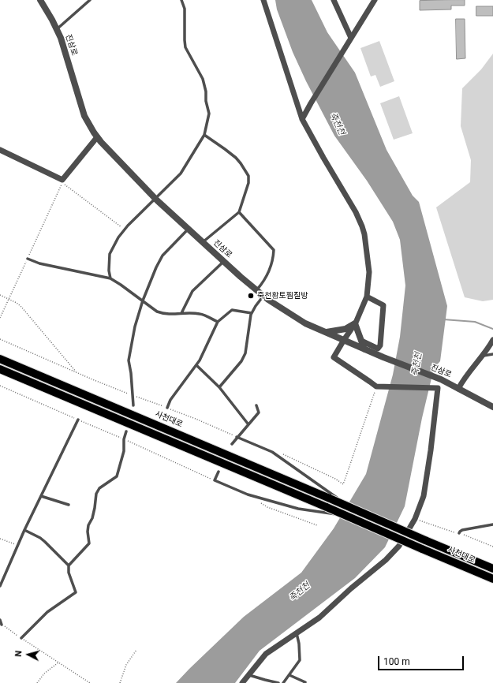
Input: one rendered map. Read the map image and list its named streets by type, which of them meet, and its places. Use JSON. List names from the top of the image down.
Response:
{
  "streets": {
    "main road": ["사천대로"],
    "street": ["진삼로"]
  },
  "water": ["죽천천"],
  "places": ["죽천황토찜질방"],
  "scale_bar": "100 m",
  "north": "left"
}
